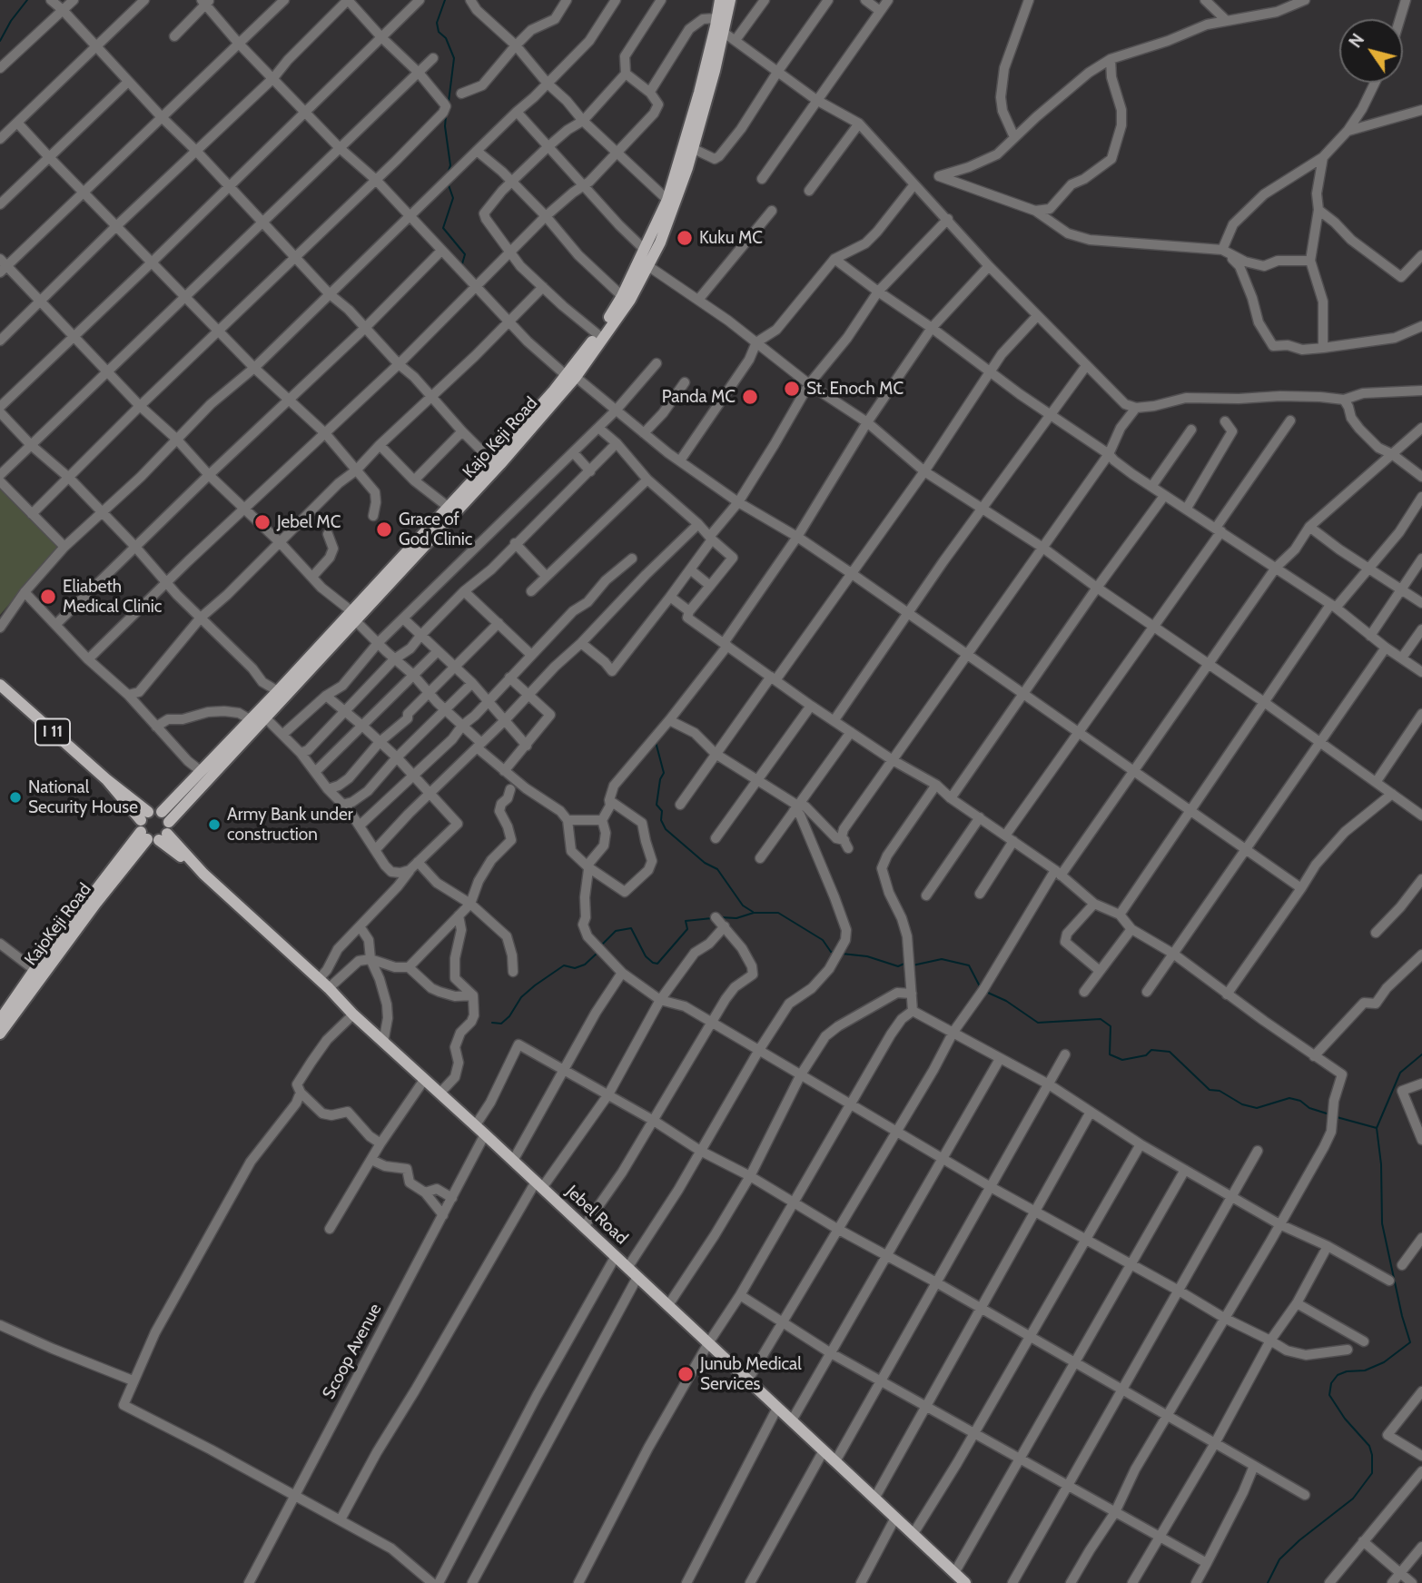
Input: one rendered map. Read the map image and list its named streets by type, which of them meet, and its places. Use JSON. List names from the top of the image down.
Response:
{
  "streets": {
    "main road": [
      "Kajo Keji Road",
      "I 11",
      "KajoKeji Road",
      "Jebel Road"
    ],
    "street": ["Scoop Avenue"]
  },
  "crossings": [
    ["Kajo Keji Road", "KajoKeji Road"],
    ["Kajo Keji Road", "Jebel Road"],
    ["KajoKeji Road", "Jebel Road"],
    ["Jebel Road", "Scoop Avenue"]
  ],
  "places": [
    "Kuku MC",
    "St. Enoch MC",
    "Panda MC",
    "Jebel MC",
    "Grace of God Clinic",
    "Eliabeth Medical Clinic",
    "National Security House",
    "Army Bank under construction",
    "Junub Medical Services"
  ],
  "north": "top left"
}
